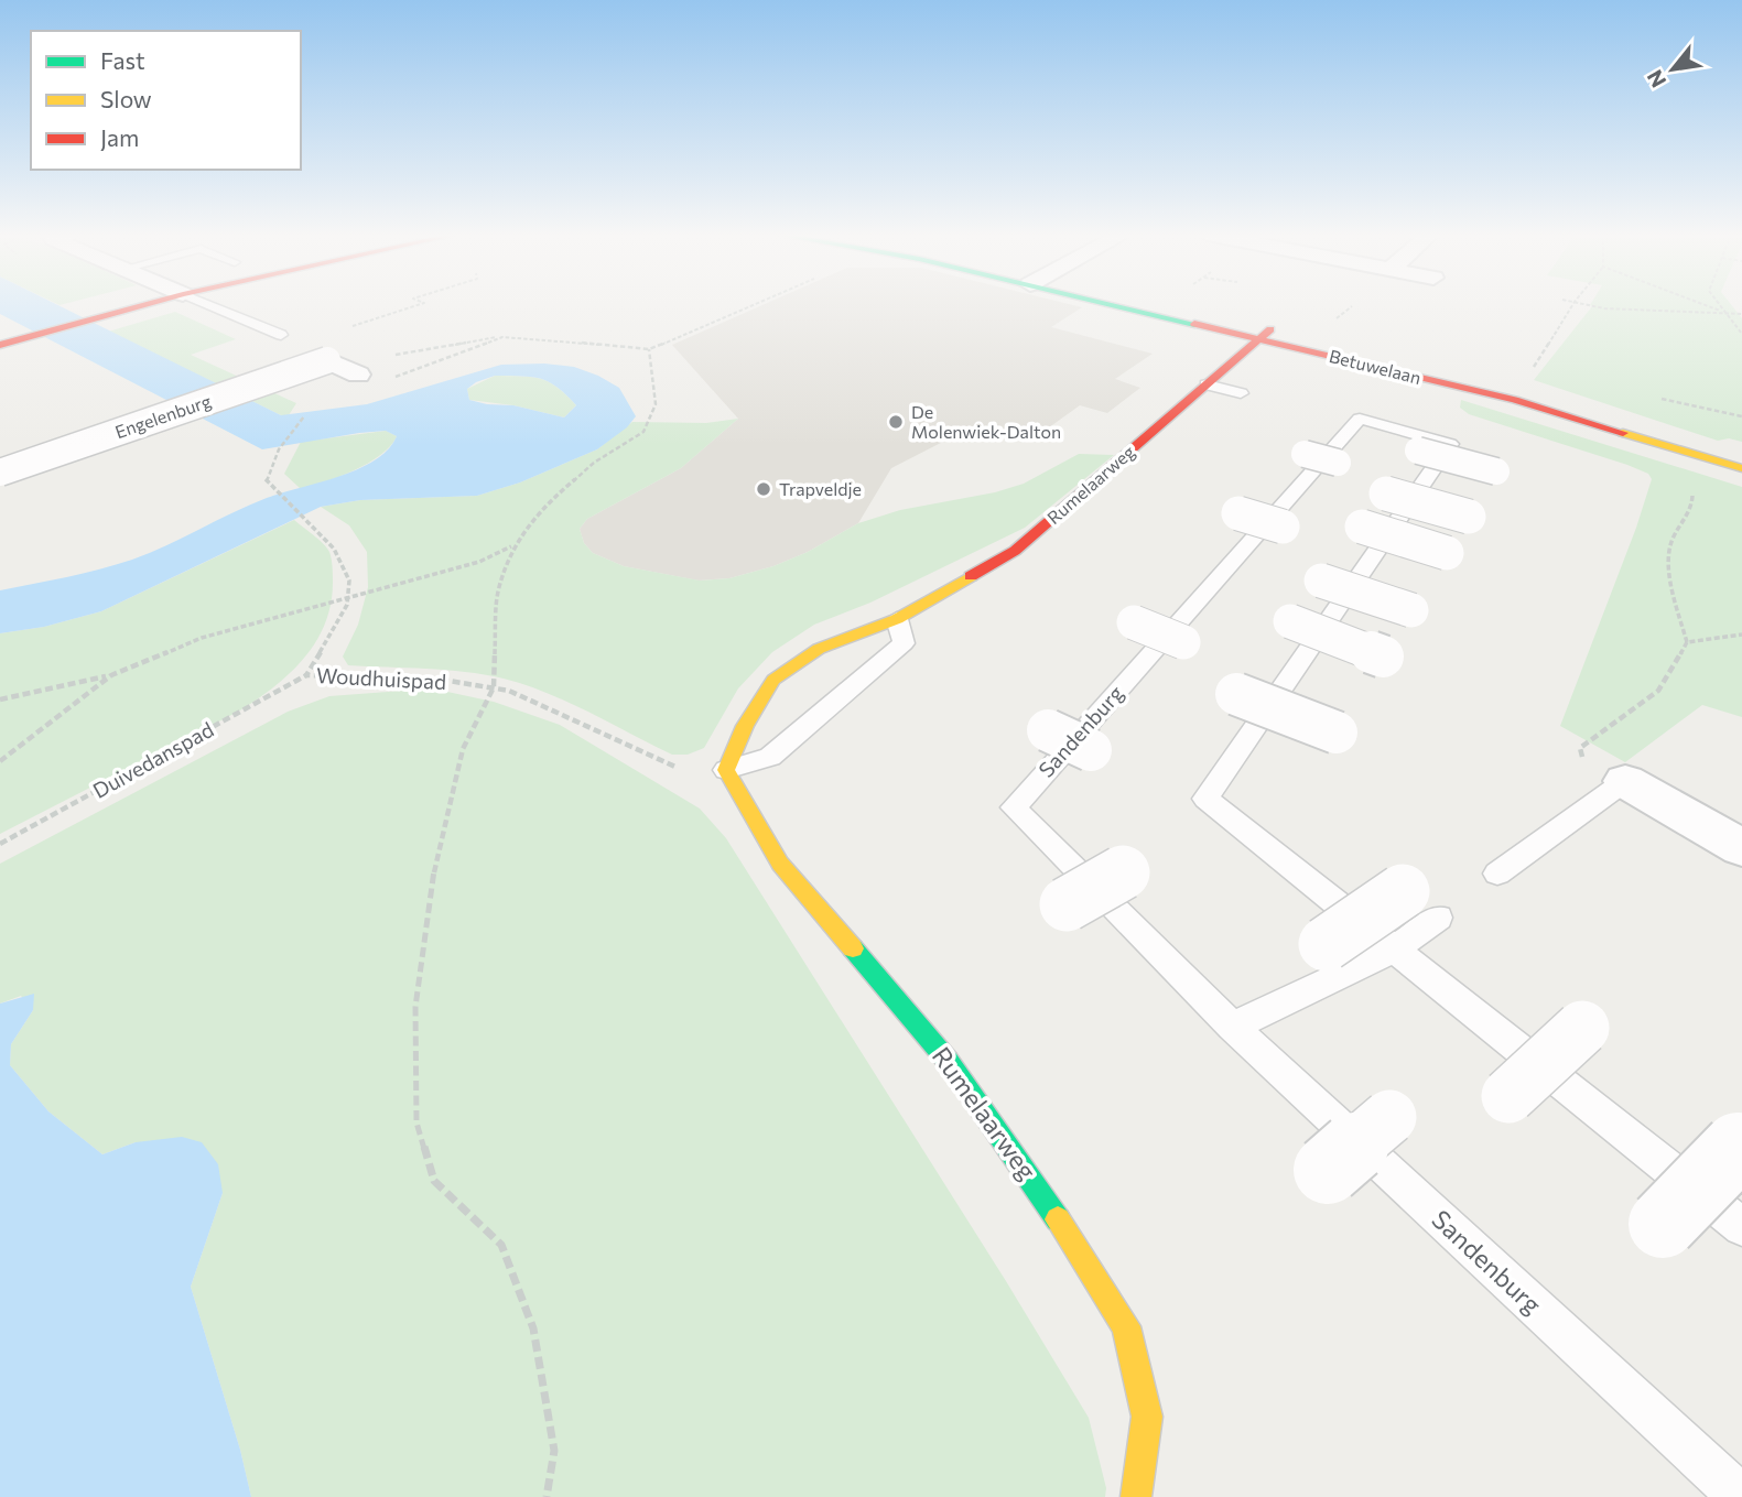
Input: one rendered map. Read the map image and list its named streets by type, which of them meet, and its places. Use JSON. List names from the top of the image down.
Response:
{
  "streets": {
    "street": ["Betuwelaan", "Engelenburg", "Rumelaarweg"],
    "lane": ["Sandenburg"],
    "path": ["Woudhuispad", "Duivedanspad"]
  },
  "crossings": [
    ["Betuwelaan", "Rumelaarweg"],
    ["Rumelaarweg", "Woudhuispad"],
    ["Woudhuispad", "Duivedanspad"]
  ],
  "places": ["De Molenwiek-Dalton", "Trapveldje"],
  "legend": ["Fast", "Slow", "Jam"],
  "north": "bottom left"
}
